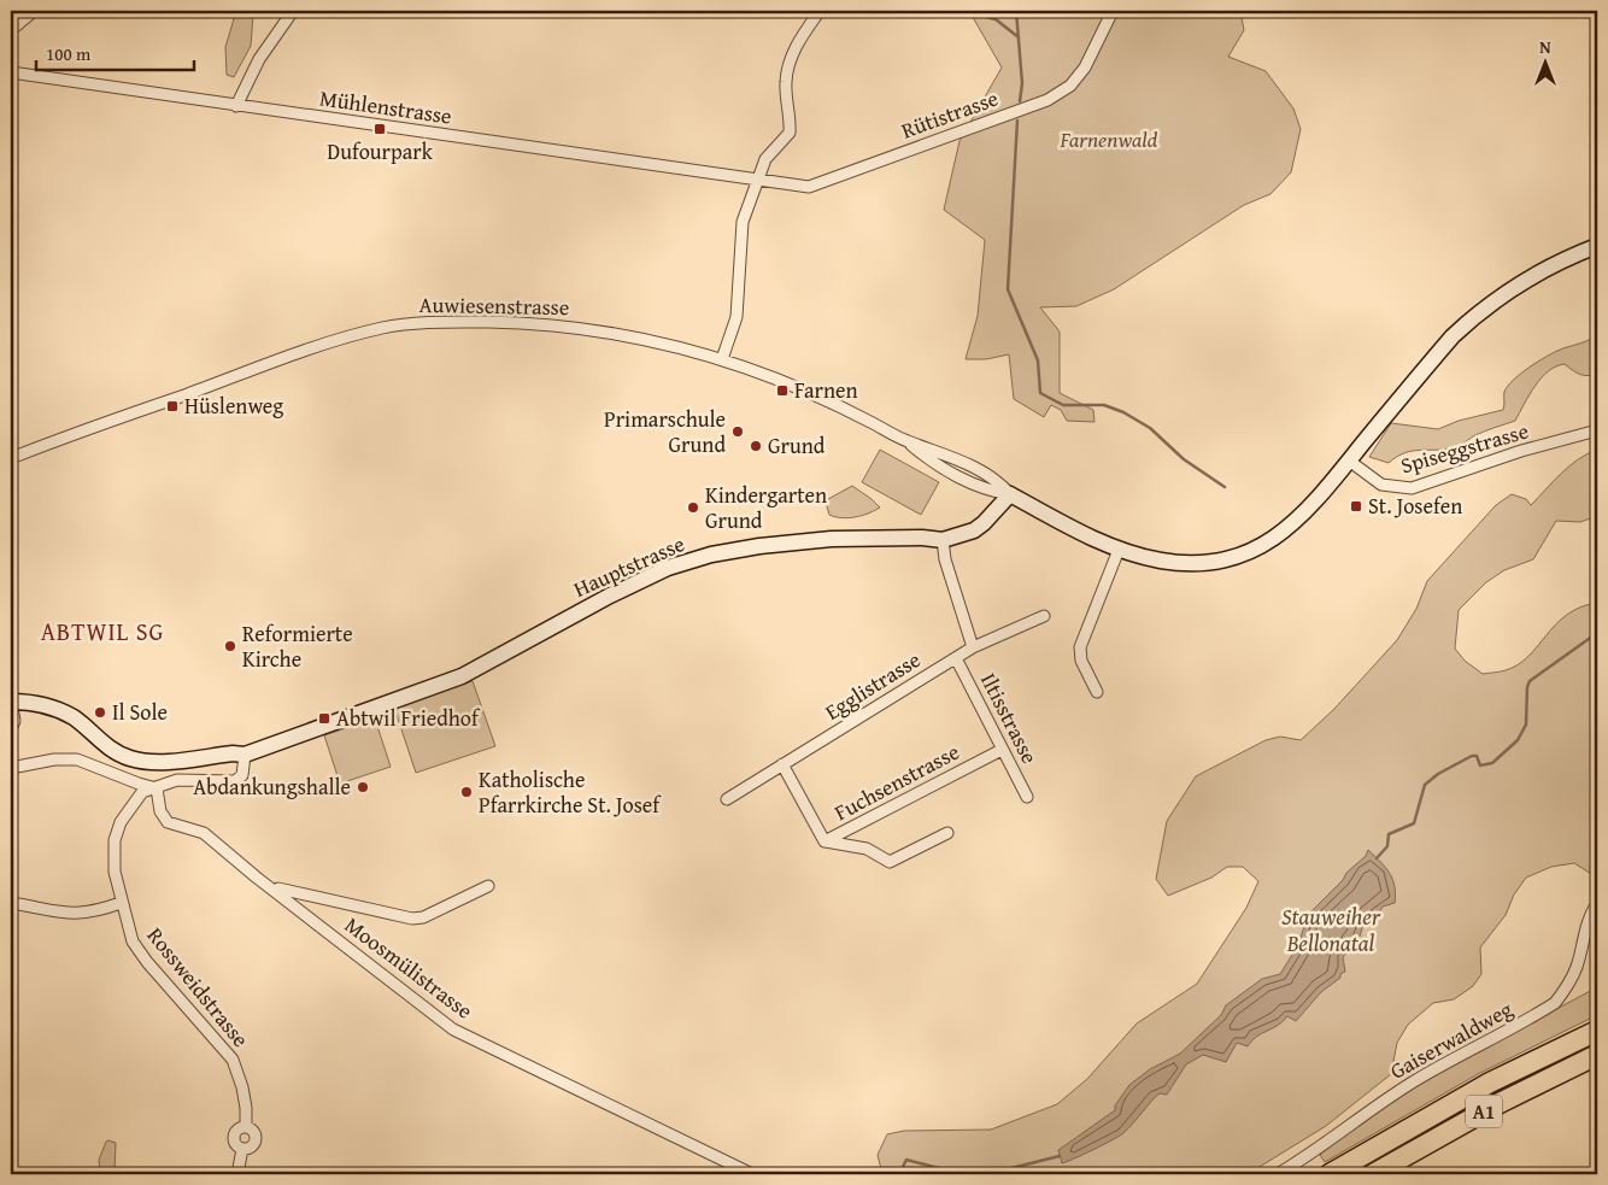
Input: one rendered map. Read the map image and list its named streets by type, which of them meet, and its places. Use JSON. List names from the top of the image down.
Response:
{
  "streets": {
    "highway": ["A1"],
    "street": [
      "Mühlenstrasse",
      "Rütistrasse",
      "Auwiesenstrasse",
      "Spiseggstrasse",
      "Hauptstrasse",
      "Egglistrasse",
      "Iltisstrasse",
      "Fuchsenstrasse",
      "Moosmülistrasse",
      "Rossweidstrasse",
      "Gaiserwaldweg"
    ]
  },
  "crossings": [
    ["Mühlenstrasse", "Rütistrasse"],
    ["Auwiesenstrasse", "Hauptstrasse"],
    ["Hauptstrasse", "Iltisstrasse"],
    ["Hauptstrasse", "Rossweidstrasse"],
    ["Egglistrasse", "Iltisstrasse"],
    ["Egglistrasse", "Fuchsenstrasse"],
    ["Iltisstrasse", "Fuchsenstrasse"],
    ["Moosmülistrasse", "Rossweidstrasse"]
  ],
  "districts": ["ABTWIL SG"],
  "water": ["Stauweiher Bellonatal"],
  "parks": ["Farnenwald"],
  "places": {
    "transit": [
      "Dufourpark",
      "Farnen",
      "Hüslenweg",
      "St. Josefen",
      "Abtwil Friedhof"
    ],
    "other": [
      "Primarschule Grund",
      "Grund",
      "Kindergarten Grund",
      "Reformierte Kirche",
      "Il Sole",
      "Abdankungshalle",
      "Katholische Pfarrkirche St. Josef"
    ]
  },
  "scale_bar": "100 m",
  "north": "top"
}
